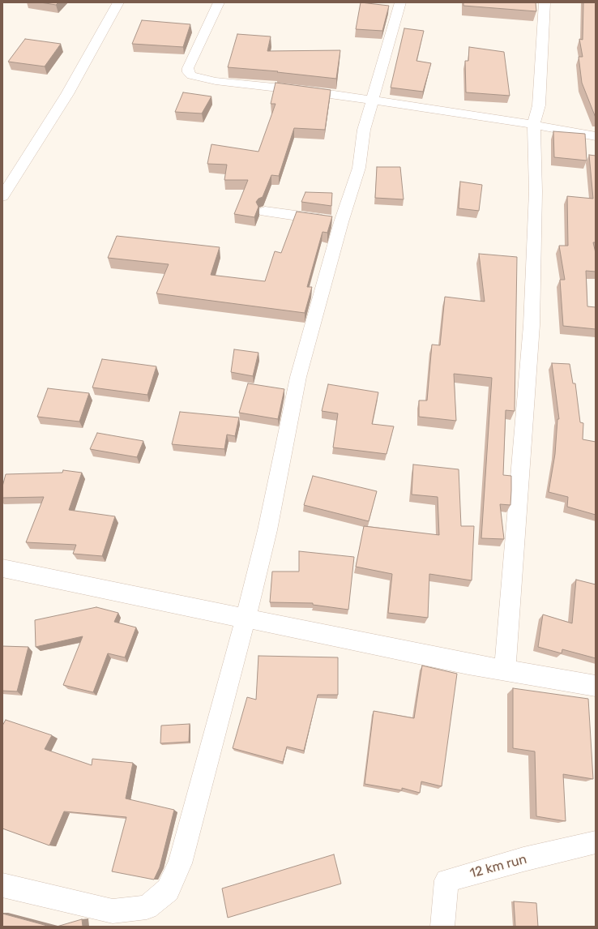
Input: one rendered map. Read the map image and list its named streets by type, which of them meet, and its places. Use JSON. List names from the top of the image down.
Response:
{
  "streets": {
    "street": ["12 km run"]
  }
}
